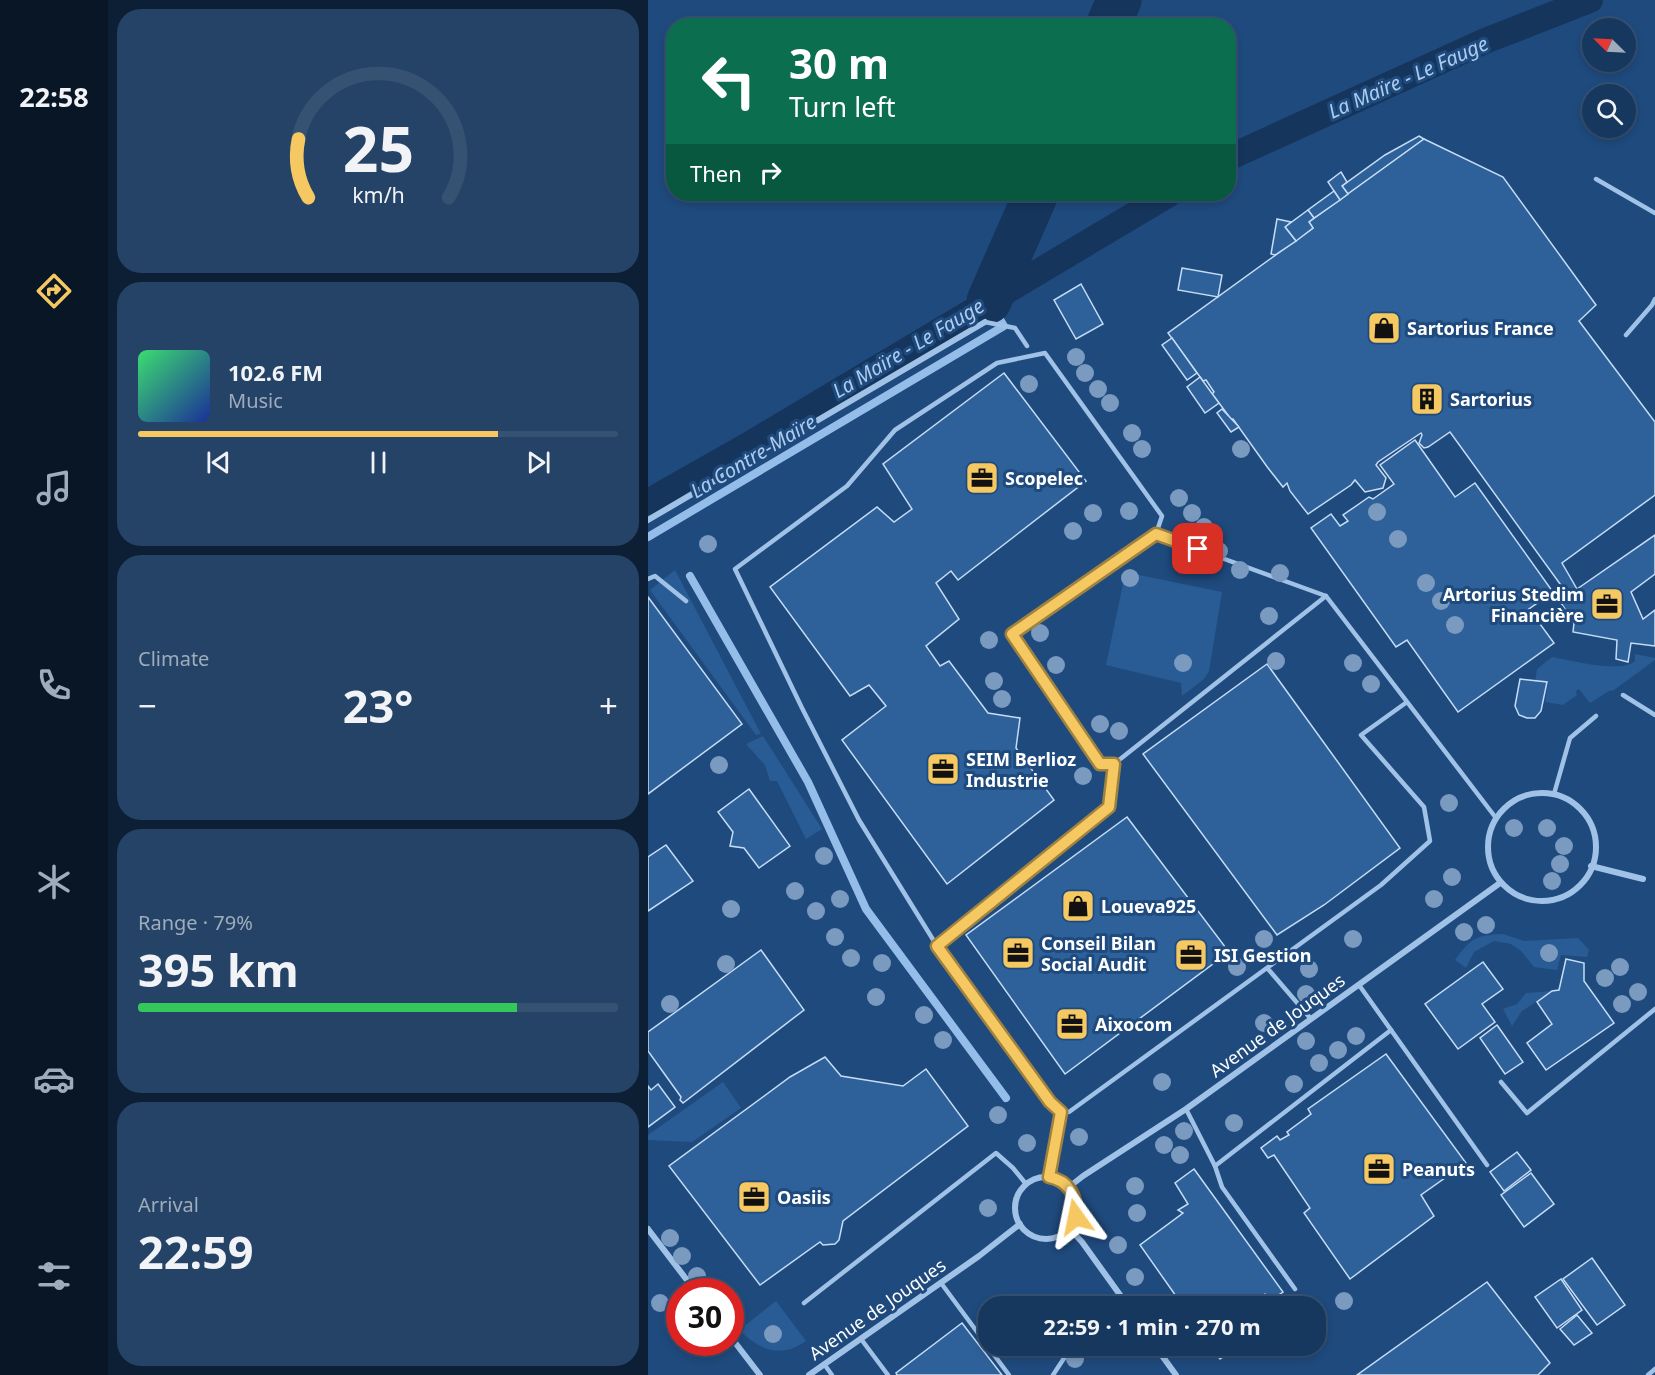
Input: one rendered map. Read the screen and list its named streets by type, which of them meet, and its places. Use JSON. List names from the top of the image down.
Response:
{
  "streets": {
    "street": ["Avenue de Jouques"]
  },
  "water": ["La Maïre - Le Fauge", "La Contre-Maïre"],
  "places": {
    "shop": ["Sartorius France", "Loueva925"],
    "building": ["Sartorius"],
    "office": [
      "Scopelec",
      "Artorius Stedim Financière",
      "SEIM Berlioz Industrie",
      "Conseil Bilan Social Audit",
      "ISI Gestion",
      "Aixocom",
      "Peanuts",
      "Oasiis"
    ]
  },
  "north": "top left",
  "page": {
    "tabs": "22:58",
    "turn": ["30 m", "Turn left"],
    "then": "Then",
    "song": ["102.6 FM", "Music"],
    "tile": [
      "Climate",
      ["Range · 79%", "395 km"],
      ["Arrival", "22:59"]
    ],
    "heat": ["−", "23°", "+"],
    "limit": "30",
    "trip": "22:59 · 1 min · 270 m",
    "gauge": ["25", "km/h"]
  }
}
